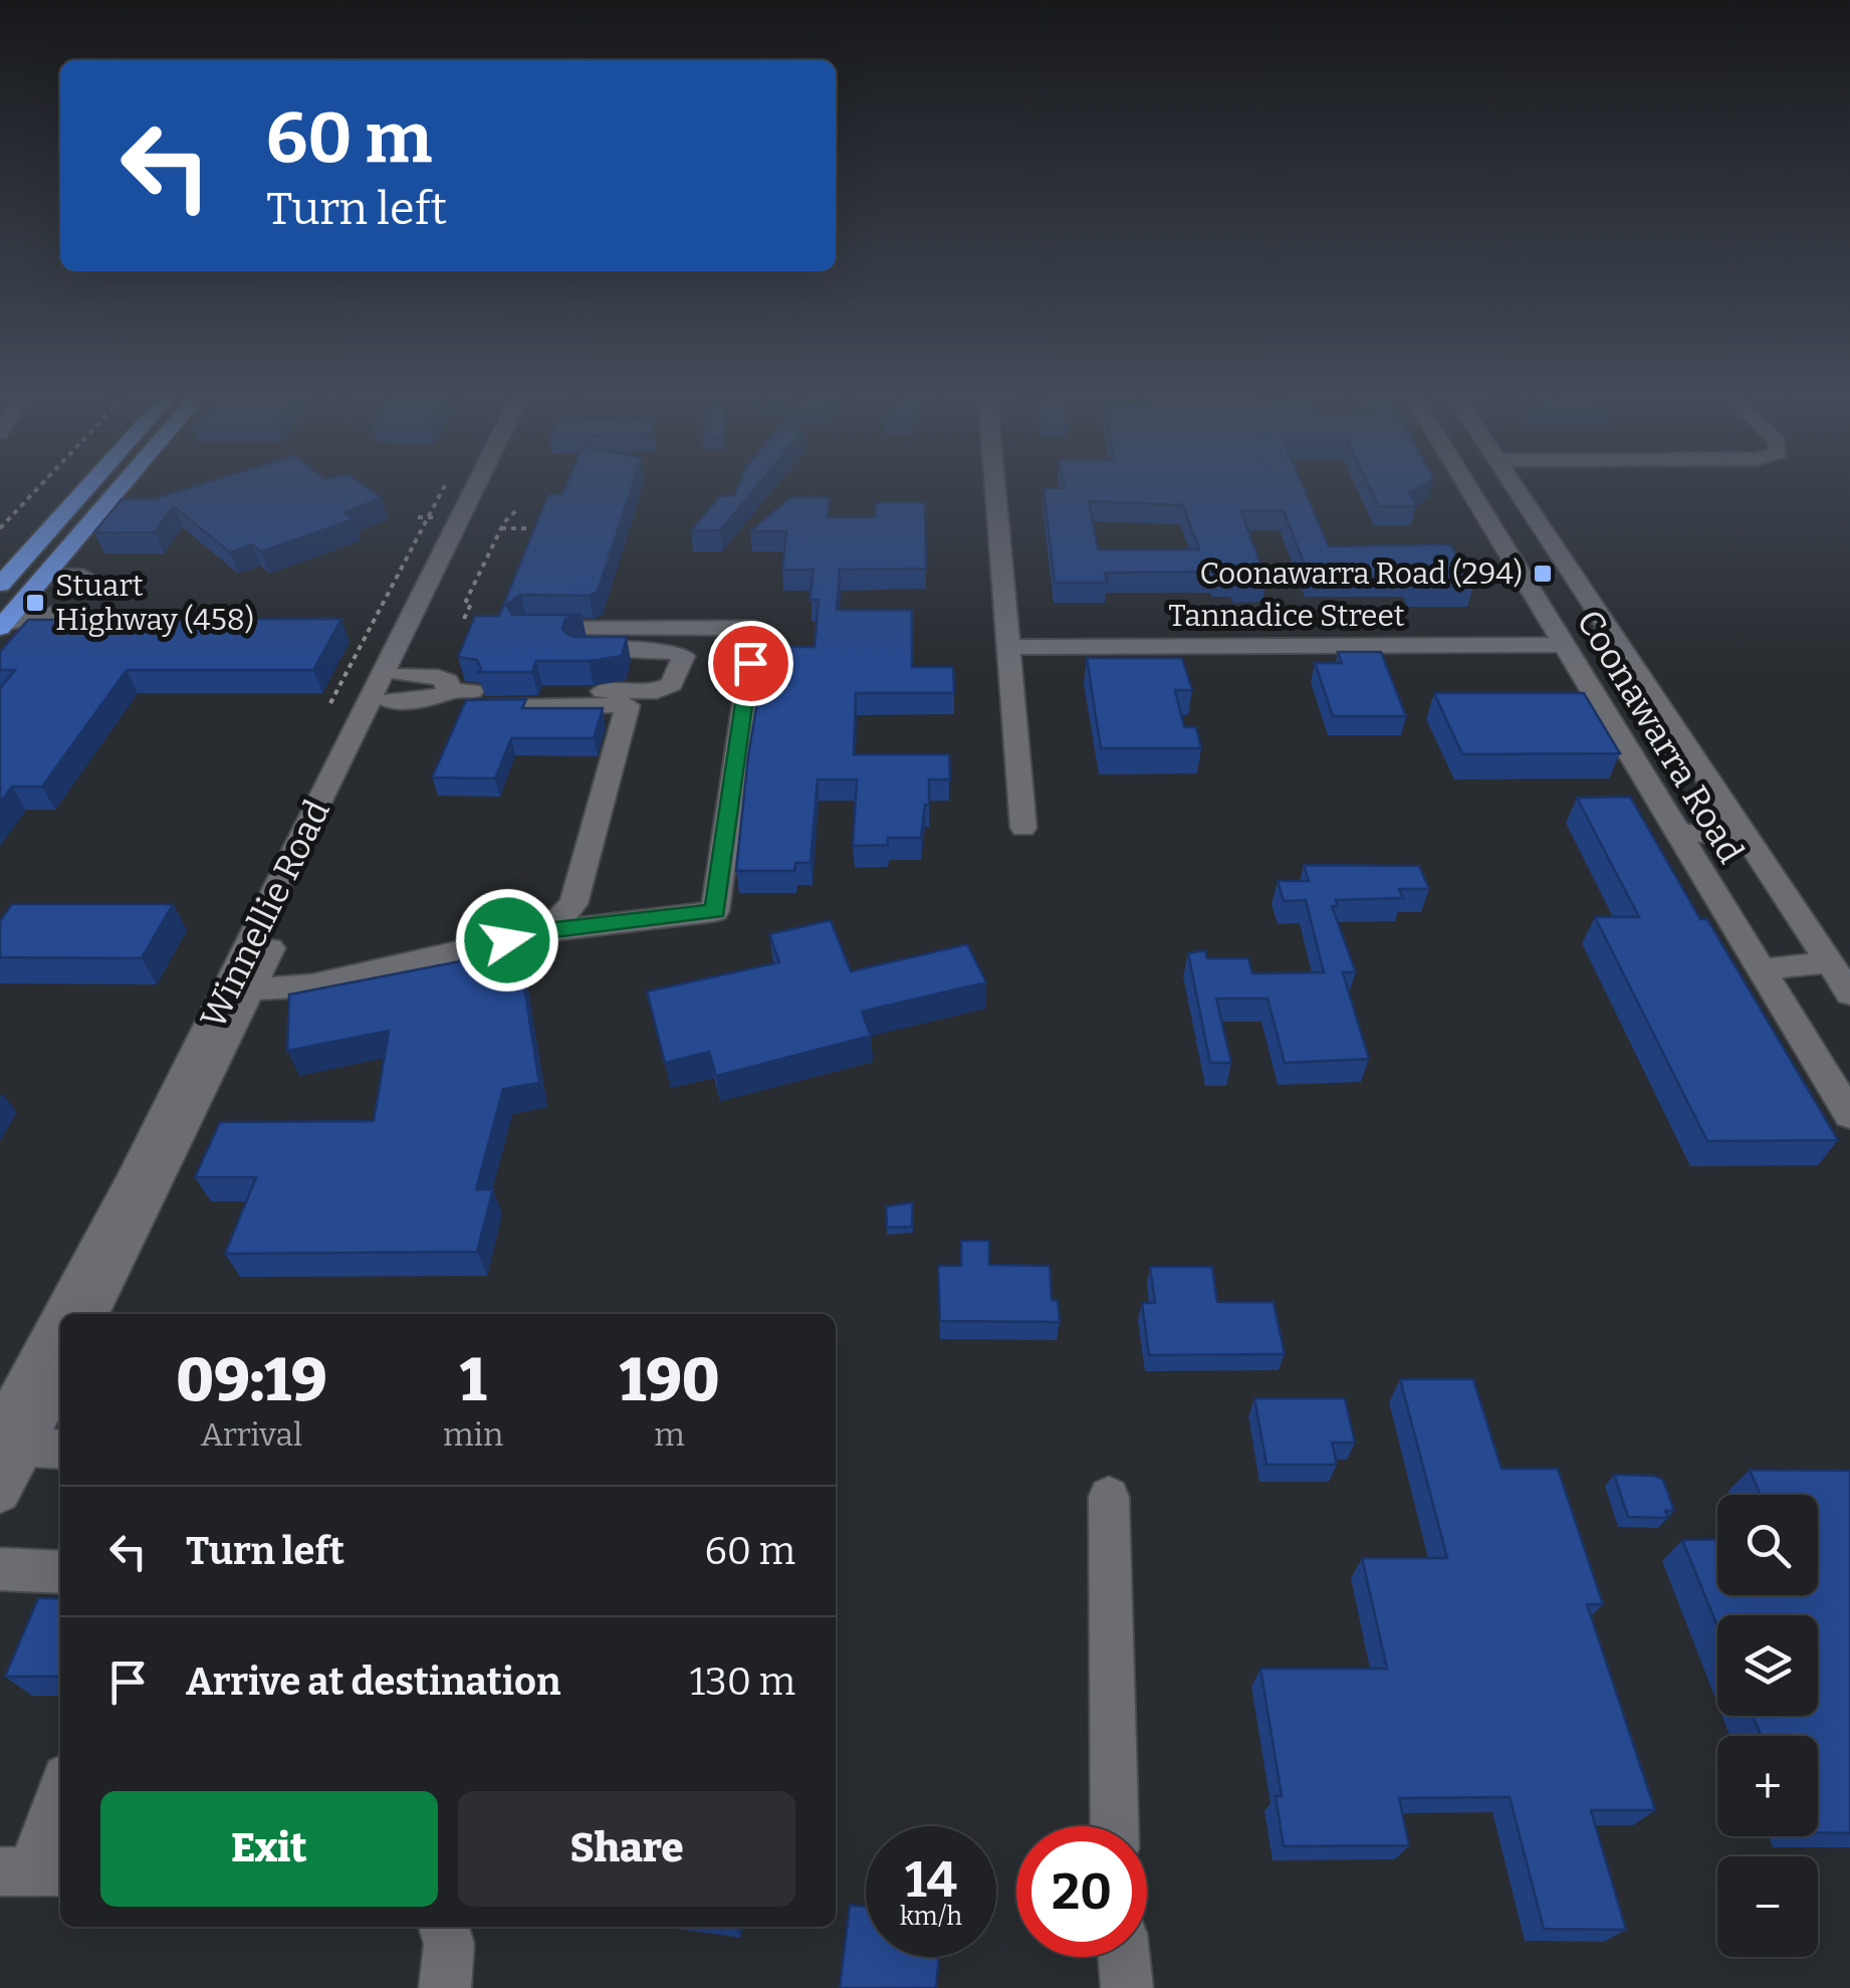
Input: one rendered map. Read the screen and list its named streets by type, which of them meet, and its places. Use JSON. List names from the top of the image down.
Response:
{
  "streets": {
    "street": ["Tannadice Street", "Coonawarra Road", "Winnellie Road"]
  },
  "crossings": [
    ["Tannadice Street", "Coonawarra Road"]
  ],
  "places": {
    "transit": ["Coonawarra Road (294)", "Stuart Highway (458)"]
  },
  "page": {
    "turn": ["60 m", "Turn left"],
    "eta": [
      "09:19",
      "Arrival",
      "1",
      "min",
      "190",
      "m"
    ],
    "list": [
      {
        "name": "Turn left",
        "value": "60 m"
      },
      {
        "name": "Arrive at destination",
        "value": "130 m"
      }
    ],
    "map_buttons": ["+", "−"],
    "buttons": ["Exit", "Share"],
    "speed": "14 km/h",
    "limit": "20"
  }
}
